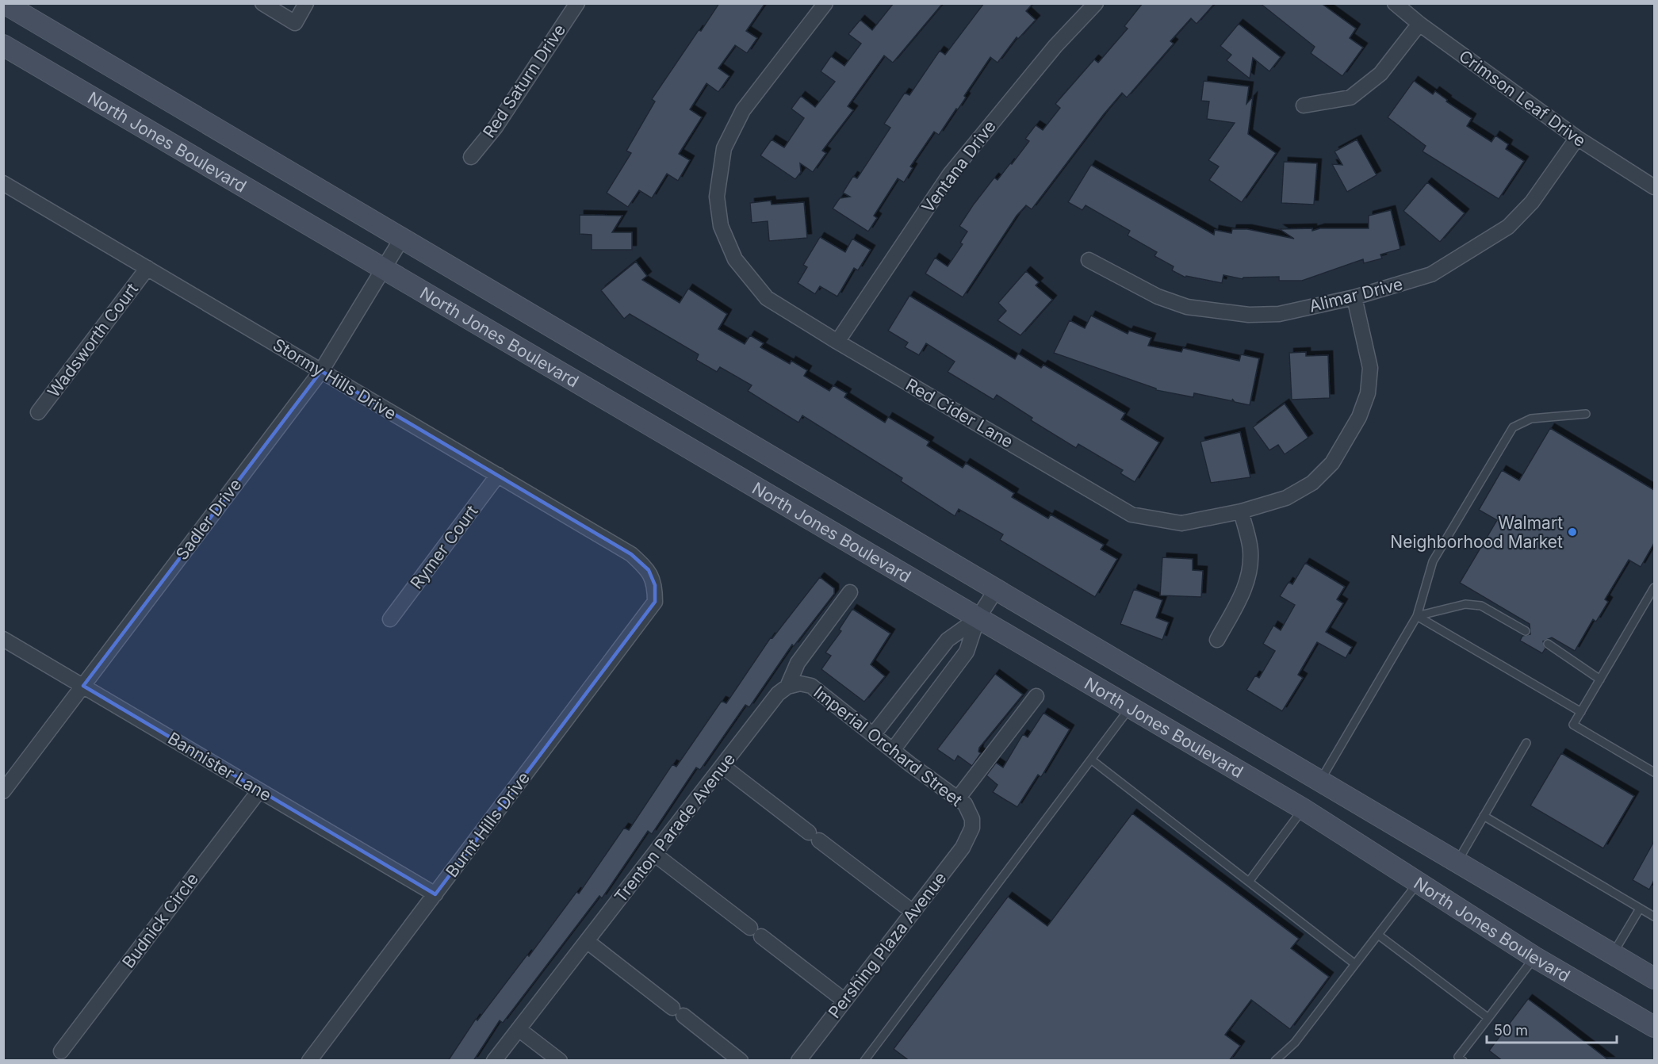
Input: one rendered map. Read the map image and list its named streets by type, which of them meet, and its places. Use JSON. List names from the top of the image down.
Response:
{
  "streets": {
    "main road": ["North Jones Boulevard"],
    "street": [
      "Red Saturn Drive",
      "Crimson Leaf Drive",
      "Ventana Drive",
      "Alimar Drive",
      "Wadsworth Court",
      "Stormy Hills Drive",
      "Red Cider Lane",
      "Sadler Drive",
      "Rymer Court",
      "Imperial Orchard Street",
      "Bannister Lane",
      "Burnt Hills Drive",
      "Trenton Parade Avenue",
      "Budnick Circle",
      "Pershing Plaza Avenue"
    ]
  },
  "crossings": [
    ["Crimson Leaf Drive", "Alimar Drive"],
    ["North Jones Boulevard", "Sadler Drive"],
    ["Ventana Drive", "Red Cider Lane"],
    ["Alimar Drive", "Red Cider Lane"],
    ["Wadsworth Court", "Stormy Hills Drive"],
    ["Stormy Hills Drive", "Sadler Drive"],
    ["Stormy Hills Drive", "Rymer Court"],
    ["Stormy Hills Drive", "Burnt Hills Drive"],
    ["Sadler Drive", "Bannister Lane"],
    ["Imperial Orchard Street", "Trenton Parade Avenue"],
    ["Imperial Orchard Street", "Pershing Plaza Avenue"],
    ["Bannister Lane", "Burnt Hills Drive"],
    ["Bannister Lane", "Budnick Circle"]
  ],
  "places": ["Walmart Neighborhood Market"],
  "scale_bar": "50 m"
}
